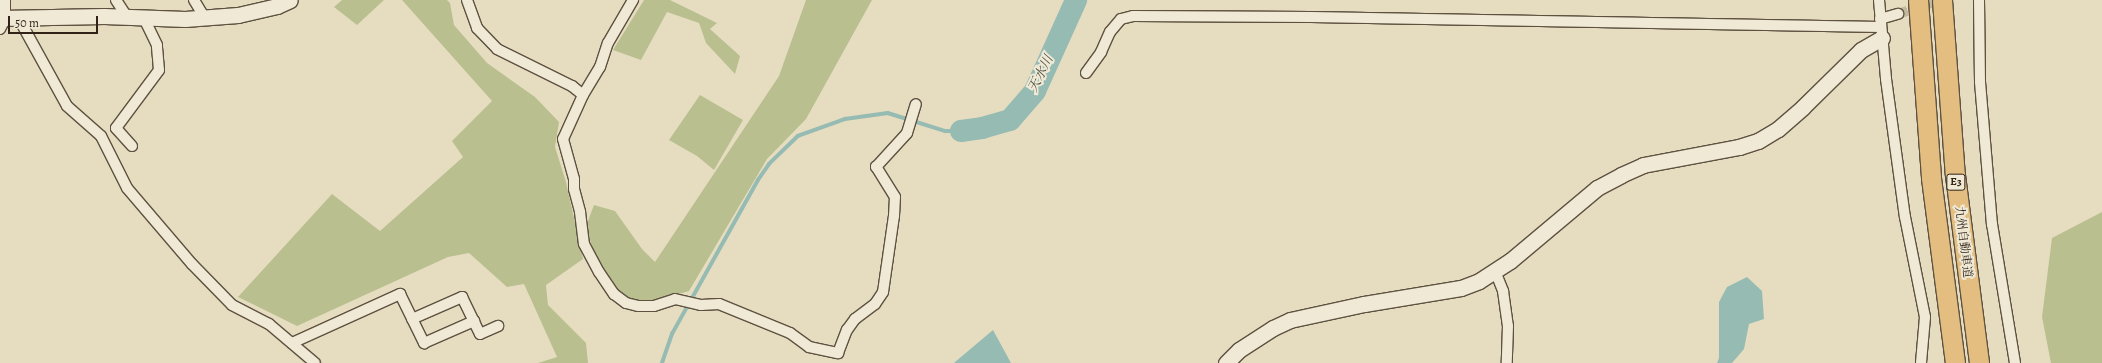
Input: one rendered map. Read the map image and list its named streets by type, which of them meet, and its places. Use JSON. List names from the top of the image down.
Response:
{
  "streets": {
    "highway": ["E3", "九州自動車道"]
  },
  "water": ["天水川"],
  "scale_bar": "50 m"
}
